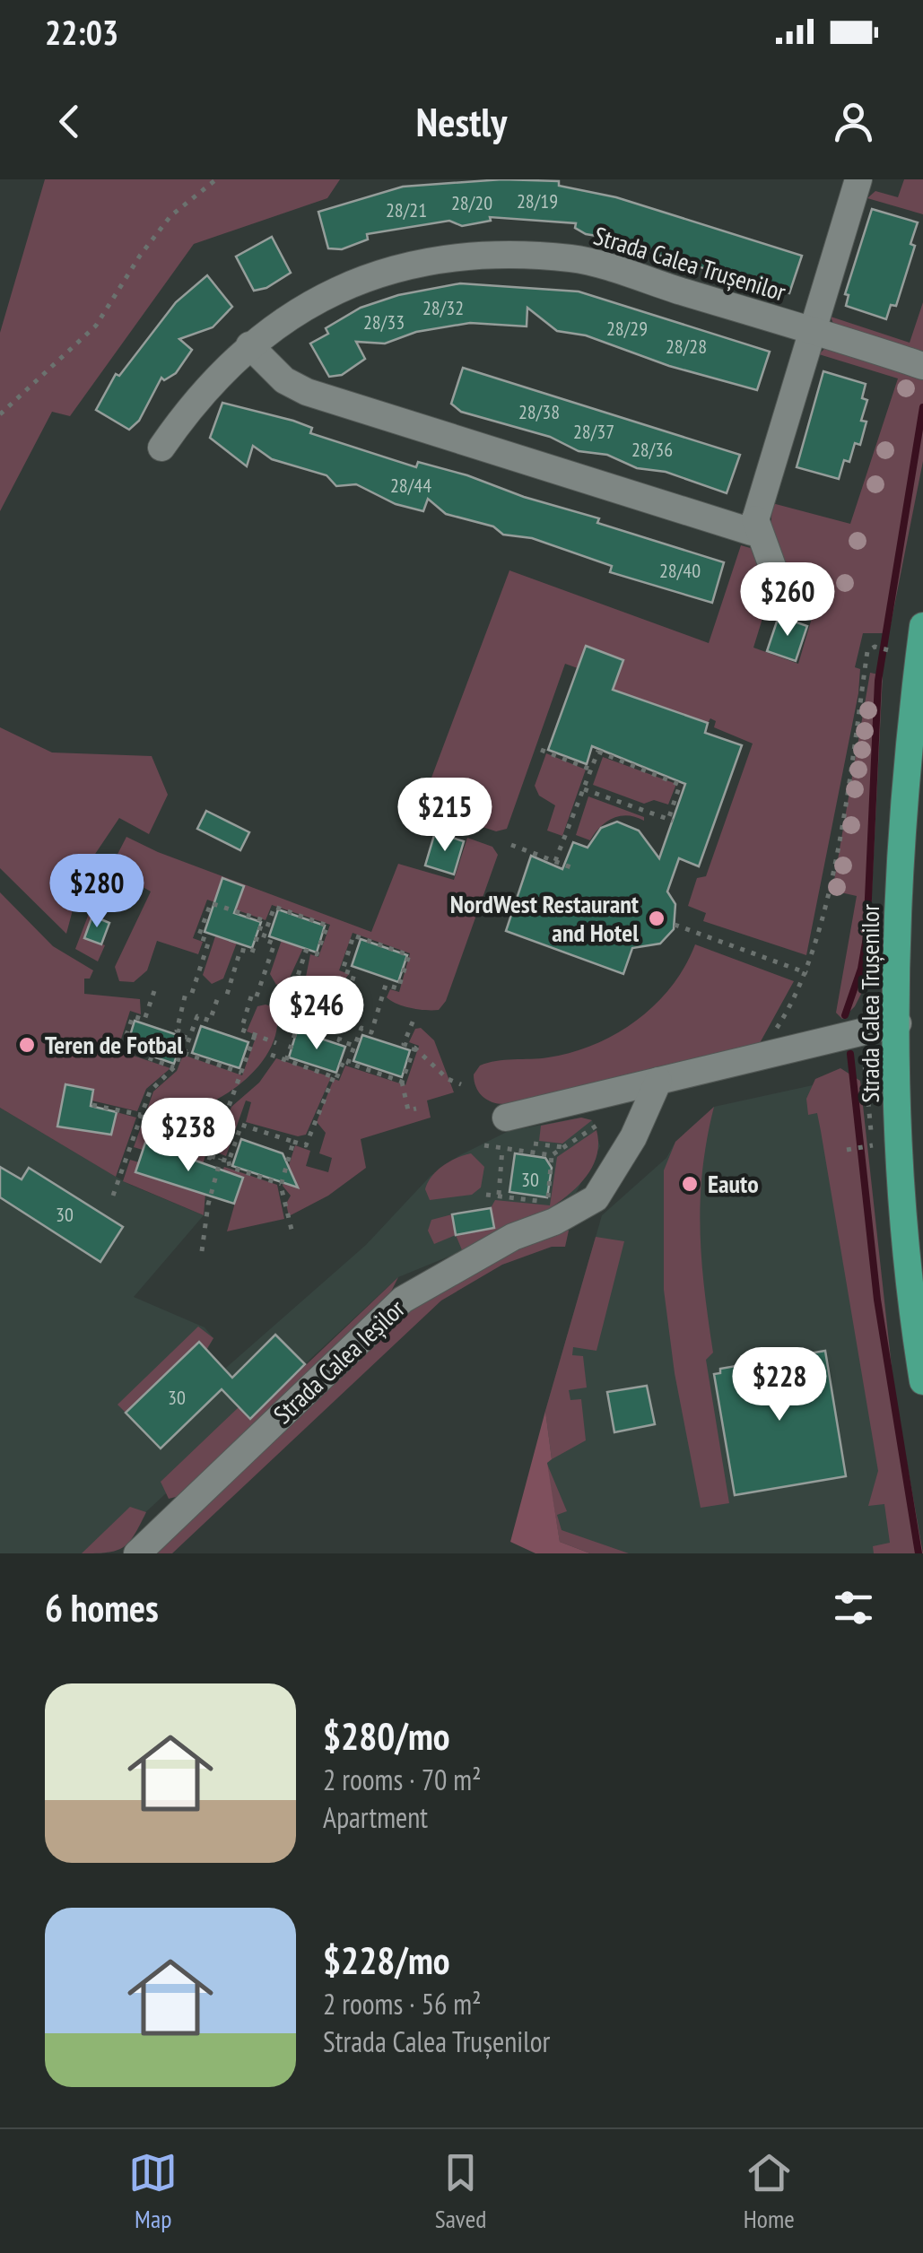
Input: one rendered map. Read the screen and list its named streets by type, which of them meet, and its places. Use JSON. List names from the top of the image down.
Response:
{
  "streets": {
    "highway": ["Strada Calea Trușenilor"],
    "street": ["Strada Calea Ieșilor"]
  },
  "places": ["NordWest Restaurant and Hotel", "Teren de Fotbal", "Eauto"],
  "house_numbers": [
    "28/19",
    "28/20",
    "28/21",
    "28/32",
    "28/33",
    "28/29",
    "28/28",
    "28/38",
    "28/37",
    "28/36",
    "28/44",
    "28/40",
    "30",
    "30",
    "30"
  ],
  "page": {
    "status": "22:03",
    "header": "Nestly",
    "price": [
      "$260",
      "$215",
      "$280",
      "$246",
      "$238",
      "$228"
    ],
    "heading": "6 homes",
    "list": [
      {
        "name": "$280/mo",
        "note": "2 rooms · 70 m² · Apartment"
      },
      {
        "name": "$228/mo",
        "note": "2 rooms · 56 m² · Strada Calea Trușenilor"
      }
    ],
    "tabs": ["Map", "Saved", "Home"]
  }
}
